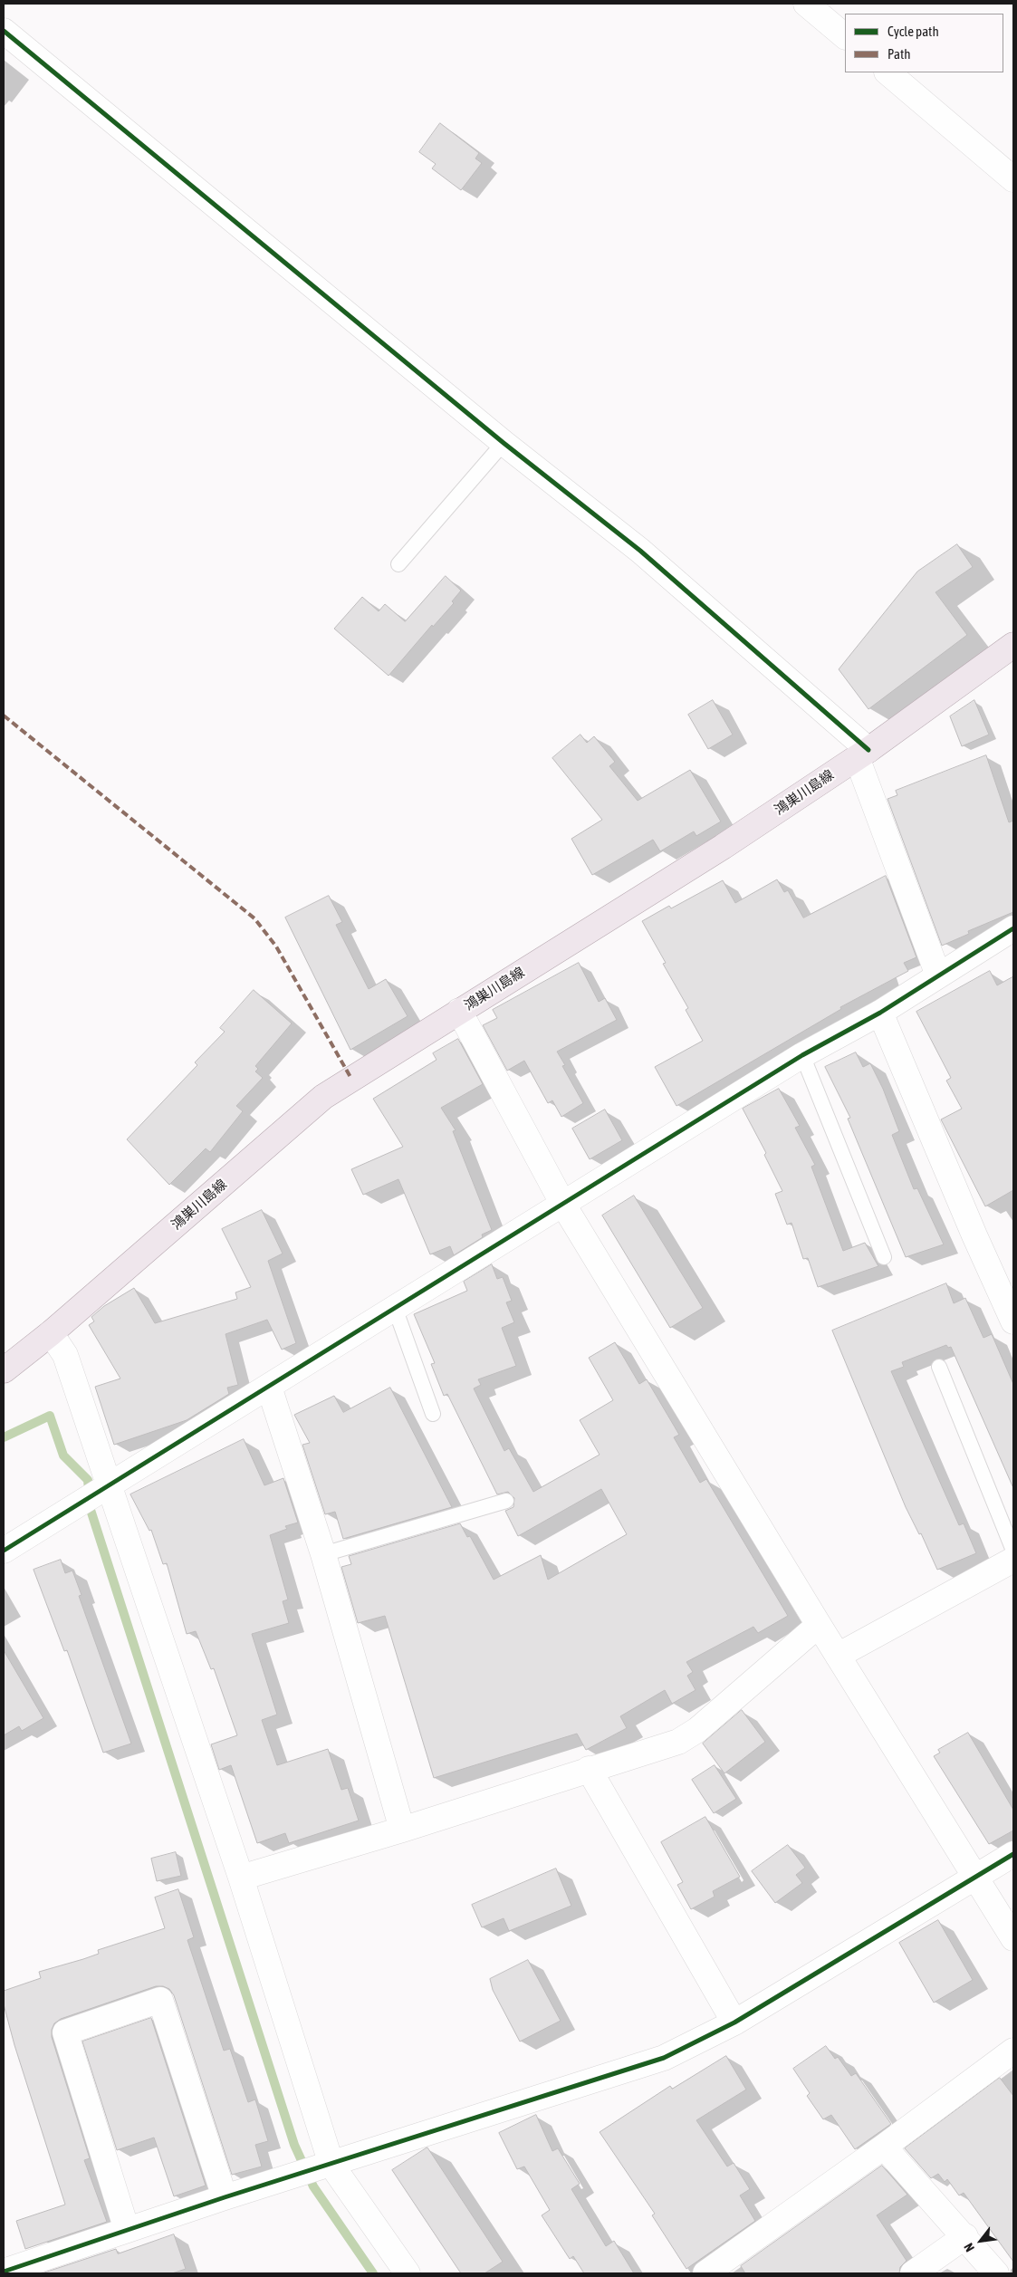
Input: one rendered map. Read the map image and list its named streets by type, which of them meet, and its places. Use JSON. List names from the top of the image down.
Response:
{
  "streets": {
    "main road": ["鴻巣川島線"]
  },
  "legend": ["Cycle path", "Path"],
  "north": "bottom left"
}
